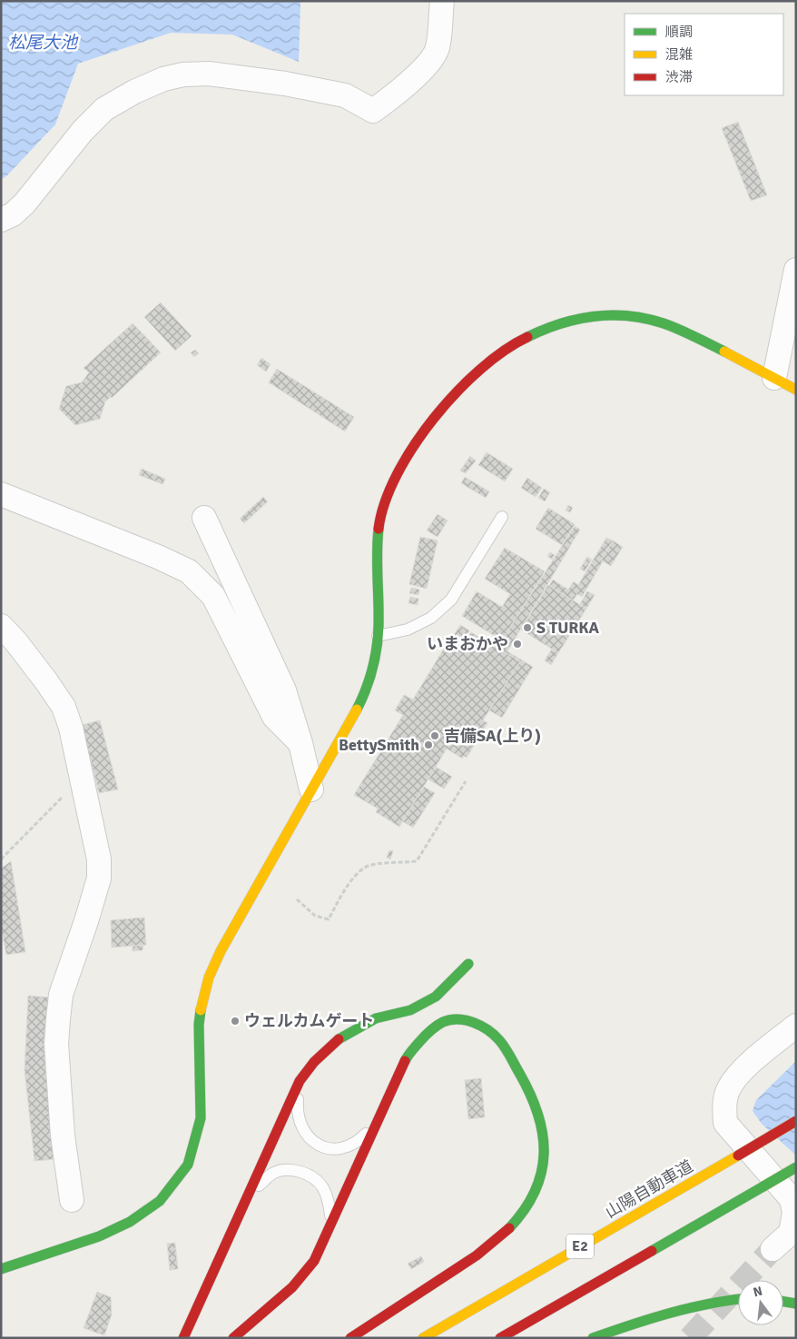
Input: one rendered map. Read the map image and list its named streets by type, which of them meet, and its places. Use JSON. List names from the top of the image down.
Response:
{
  "streets": {
    "main road": ["山陽自動車道", "E2"]
  },
  "water": ["松尾大池"],
  "places": [
    "S TURKA",
    "いまおかや",
    "吉備SA(上り)",
    "BettySmith",
    "ウェルカムゲート"
  ],
  "legend": ["順調", "混雑", "渋滞"],
  "north": "top"
}
